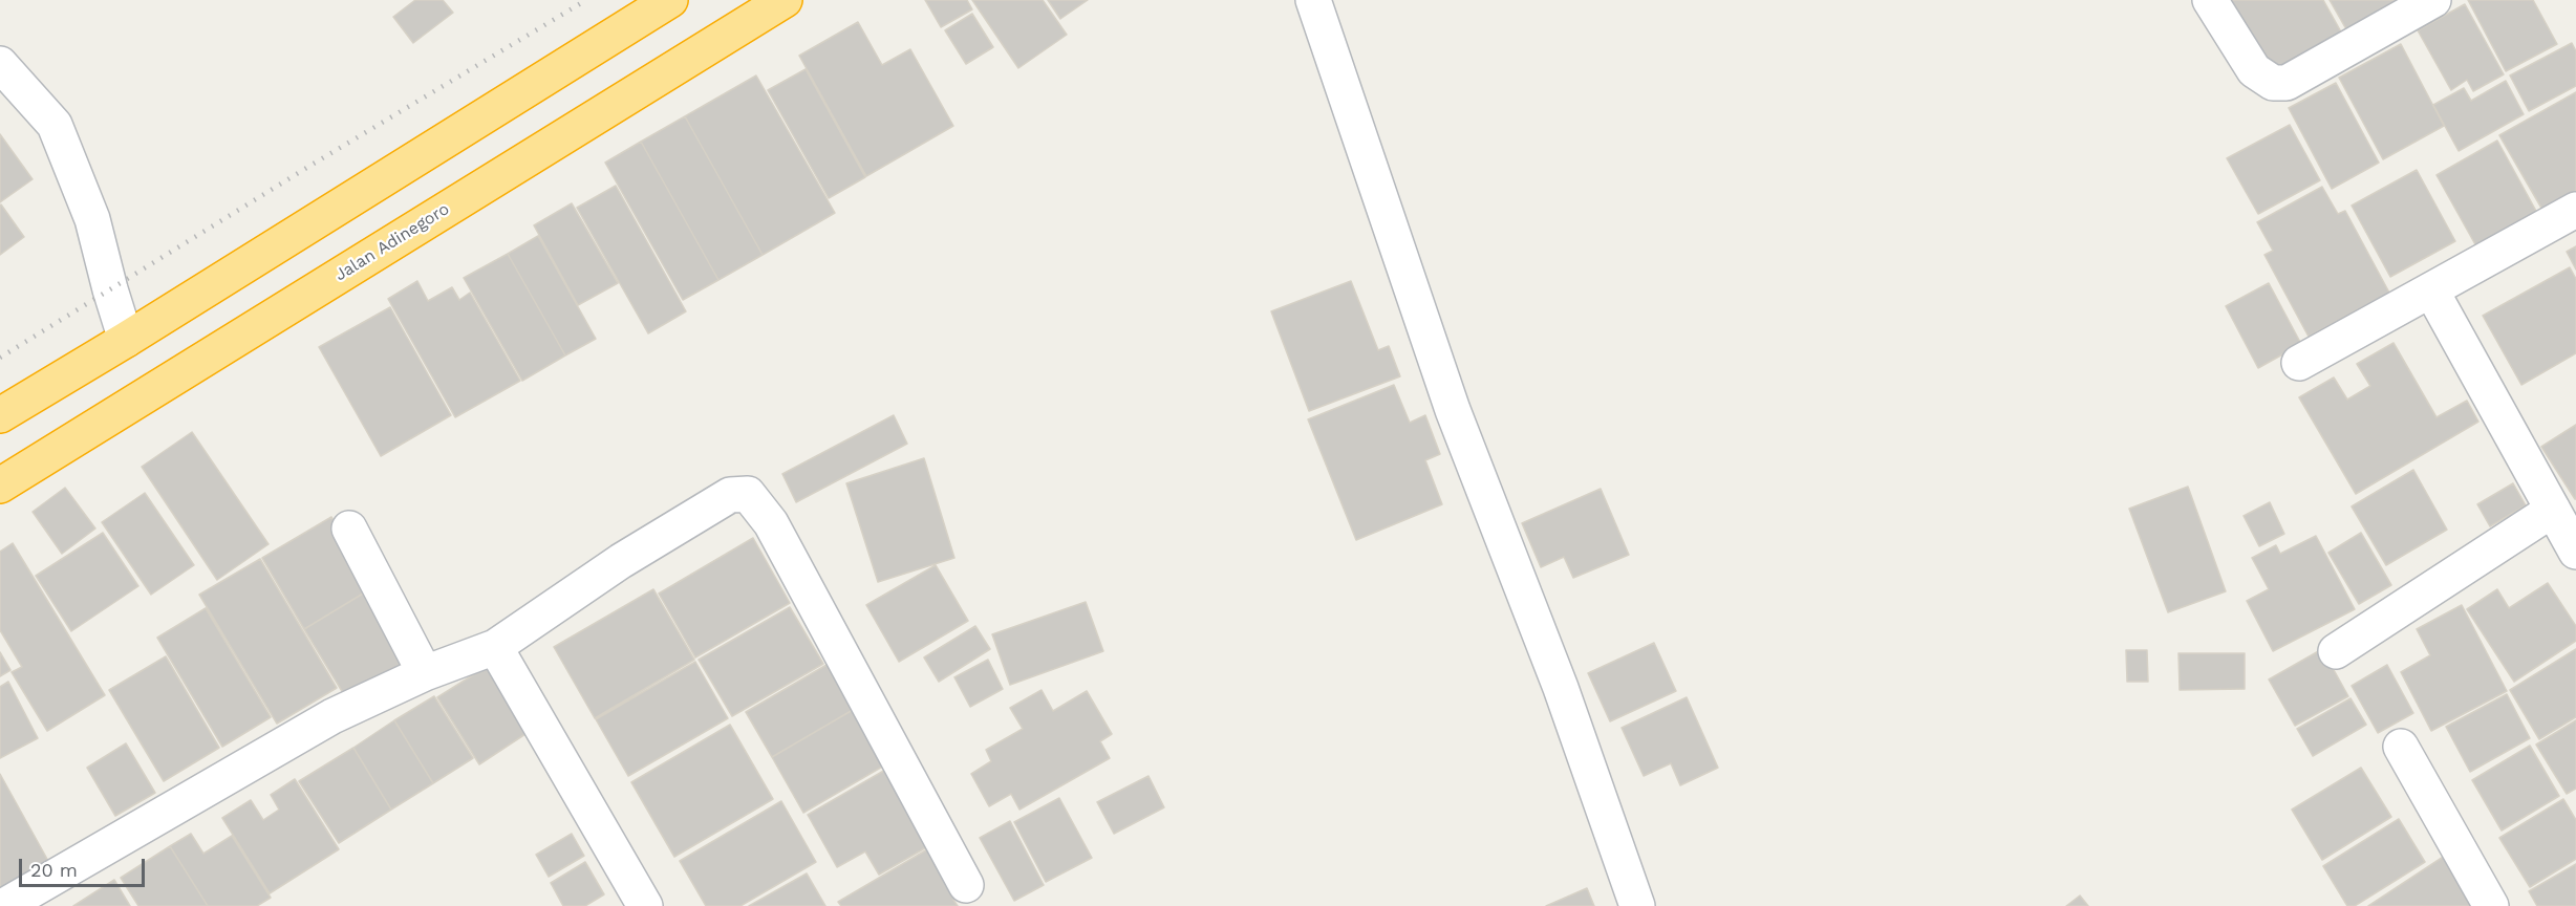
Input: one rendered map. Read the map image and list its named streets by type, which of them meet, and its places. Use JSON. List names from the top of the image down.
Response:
{
  "streets": {
    "highway": ["Jalan Adinegoro"]
  },
  "scale_bar": "20 m"
}
